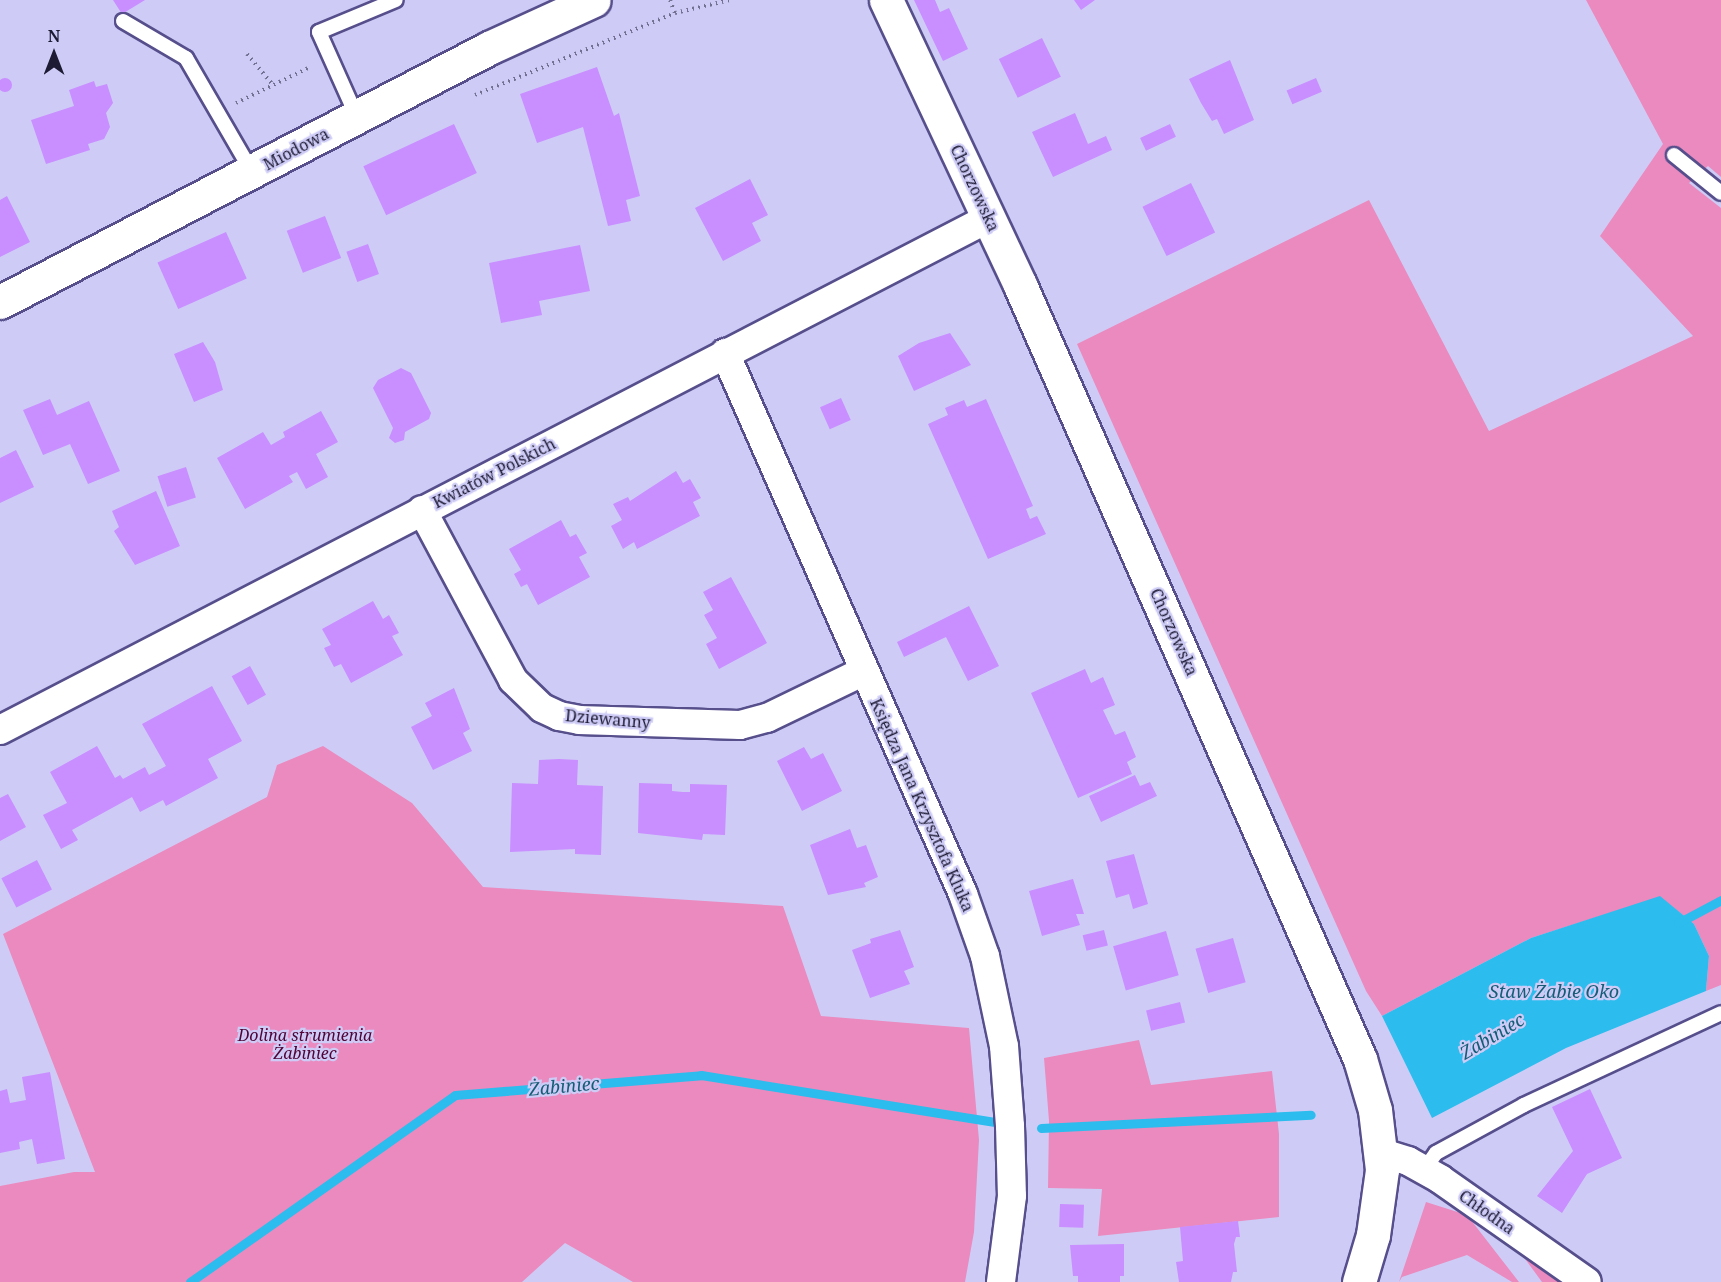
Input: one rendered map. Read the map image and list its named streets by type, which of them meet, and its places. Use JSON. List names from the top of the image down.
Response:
{
  "streets": {
    "street": [
      "Miodowa",
      "Chorzowska",
      "Kwiatów Polskich",
      "Dziewanny",
      "Księdza Jana Krzysztofa Kluka",
      "Chłodna"
    ]
  },
  "crossings": [
    ["Chorzowska", "Kwiatów Polskich"],
    ["Chorzowska", "Chłodna"],
    ["Kwiatów Polskich", "Dziewanny"],
    ["Kwiatów Polskich", "Księdza Jana Krzysztofa Kluka"],
    ["Dziewanny", "Księdza Jana Krzysztofa Kluka"]
  ],
  "water": ["Staw Żabie Oko", "Żabiniec"],
  "parks": ["Dolina strumienia Żabiniec"],
  "north": "top"
}
